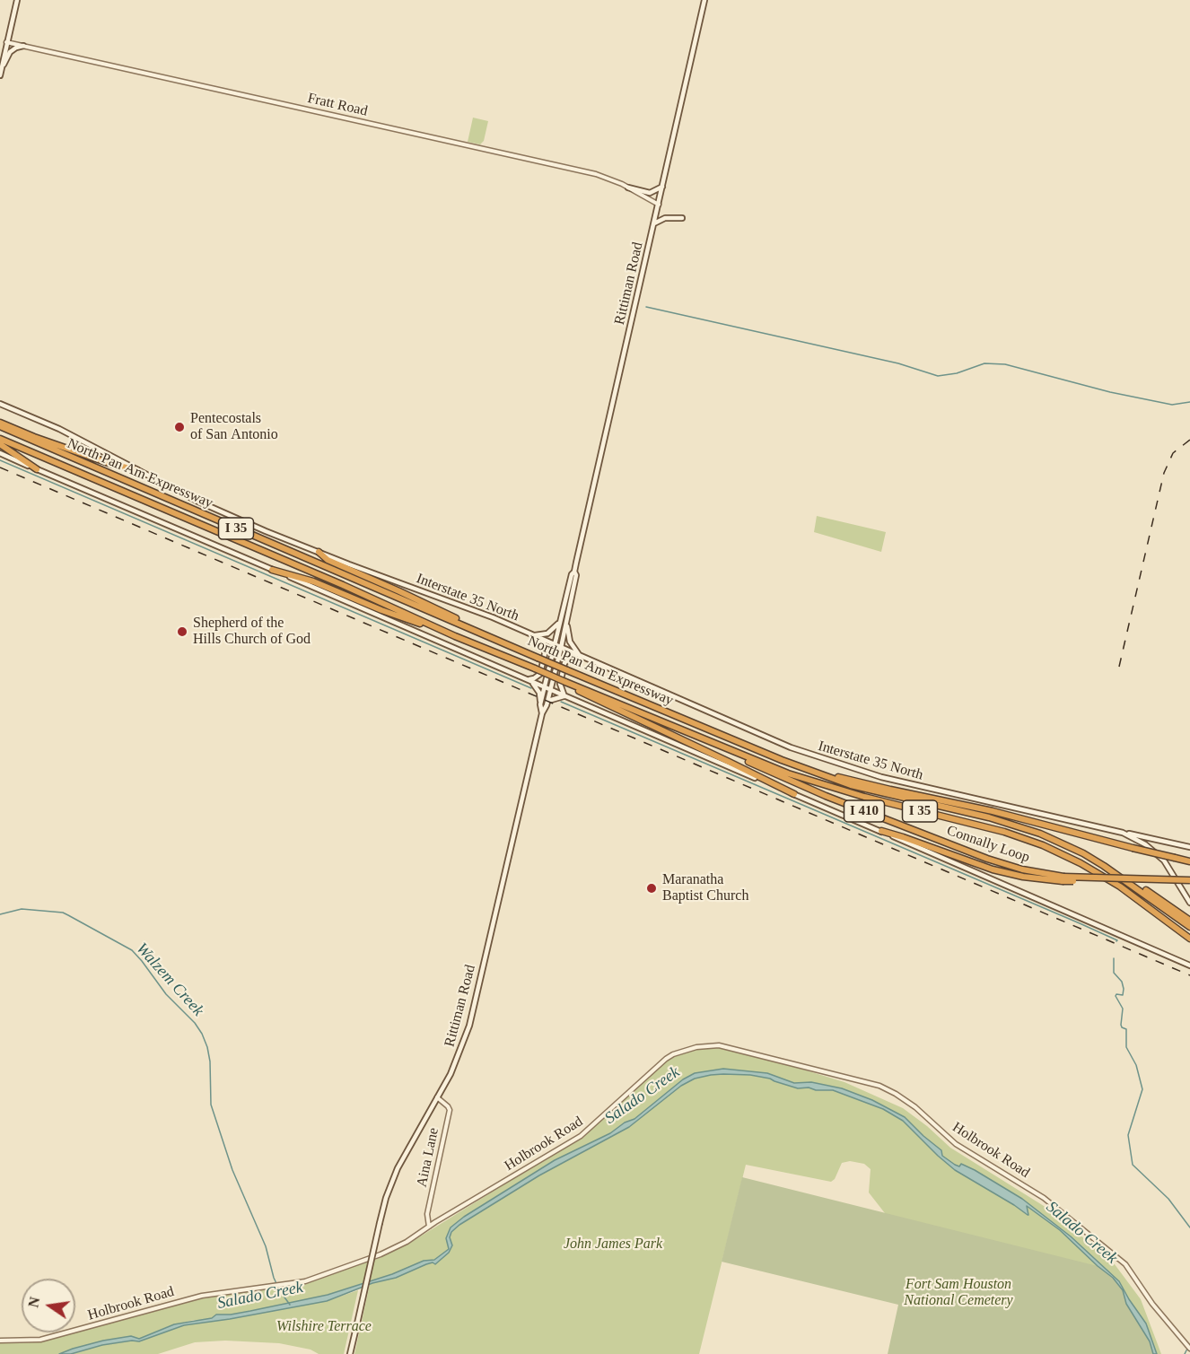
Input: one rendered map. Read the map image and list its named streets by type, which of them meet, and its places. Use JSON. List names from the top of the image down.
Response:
{
  "streets": {
    "highway": [
      "North Pan Am Expressway",
      "I 35",
      "I 410",
      "Connally Loop"
    ],
    "main road": ["Rittiman Road", "Interstate 35 North"],
    "street": ["Fratt Road", "Holbrook Road", "Aina Lane"]
  },
  "crossings": [
    ["Fratt Road", "Rittiman Road"],
    ["Rittiman Road", "Interstate 35 North"],
    ["Rittiman Road", "Aina Lane"],
    ["North Pan Am Expressway", "Connally Loop"],
    ["Holbrook Road", "Aina Lane"]
  ],
  "water": ["Walzem Creek", "Salado Creek"],
  "parks": ["John James Park", "Fort Sam Houston National Cemetery", "Wilshire Terrace"],
  "places": ["Pentecostals of San Antonio", "Shepherd of the Hills Church of God", "Maranatha Baptist Church"],
  "north": "left"
}
